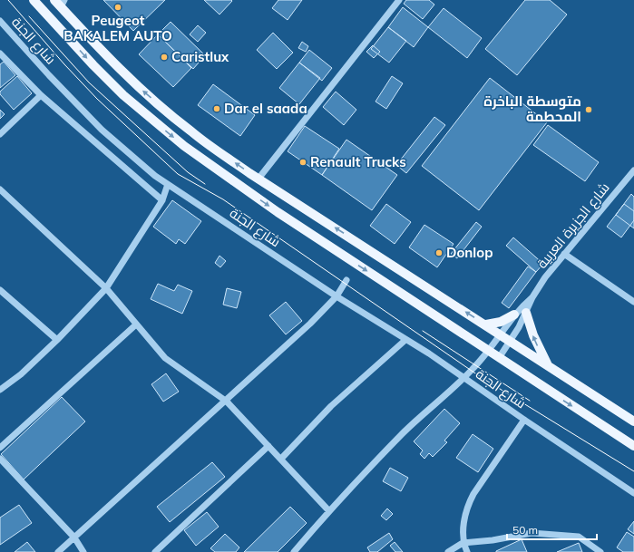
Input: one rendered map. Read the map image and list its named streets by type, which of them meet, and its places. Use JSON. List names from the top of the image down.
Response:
{
  "streets": {
    "street": ["شارع الجنة", "شارع الجزيرة العربية"]
  },
  "places": [
    "Peugeot BAKALEM AUTO",
    "Caristlux",
    "Dar el saada",
    "متوسطة الباخرة المحطمة",
    "Renault Trucks",
    "Donlop"
  ],
  "scale_bar": "50 m"
}
